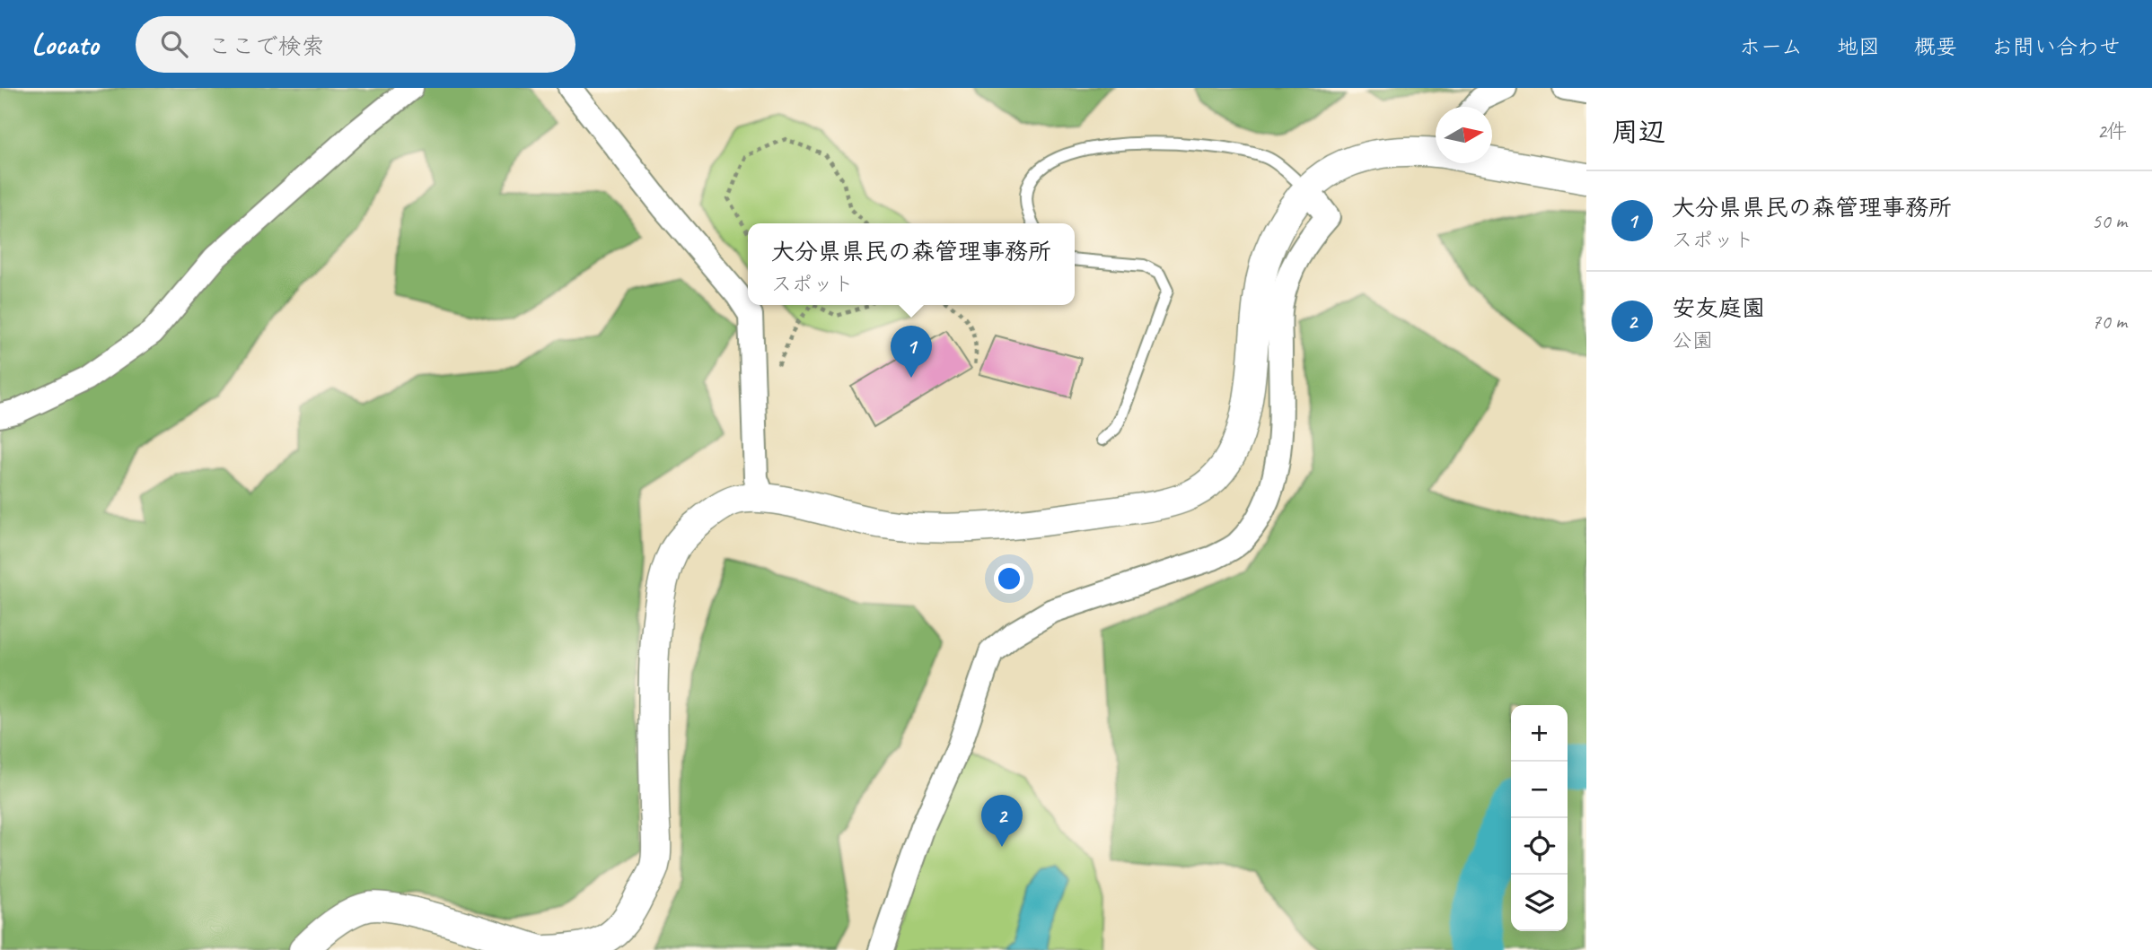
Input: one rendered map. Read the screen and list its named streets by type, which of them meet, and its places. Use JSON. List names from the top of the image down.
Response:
{
  "north": "right",
  "page": {
    "header": "Locato",
    "search": "ここで検索",
    "nav": [
      "ホーム",
      "地図",
      "概要",
      "お問い合わせ"
    ],
    "heading": ["周辺", "2件"],
    "list": [
      {
        "mark": "1",
        "name": "大分県県民の森管理事務所",
        "note": "スポット",
        "value": "50 m"
      },
      {
        "mark": "2",
        "name": "安友庭園",
        "note": "公園",
        "value": "70 m"
      }
    ],
    "popup": ["大分県県民の森管理事務所", "スポット"],
    "pins": ["1", "2"],
    "map_buttons": ["+", "−"]
  }
}
